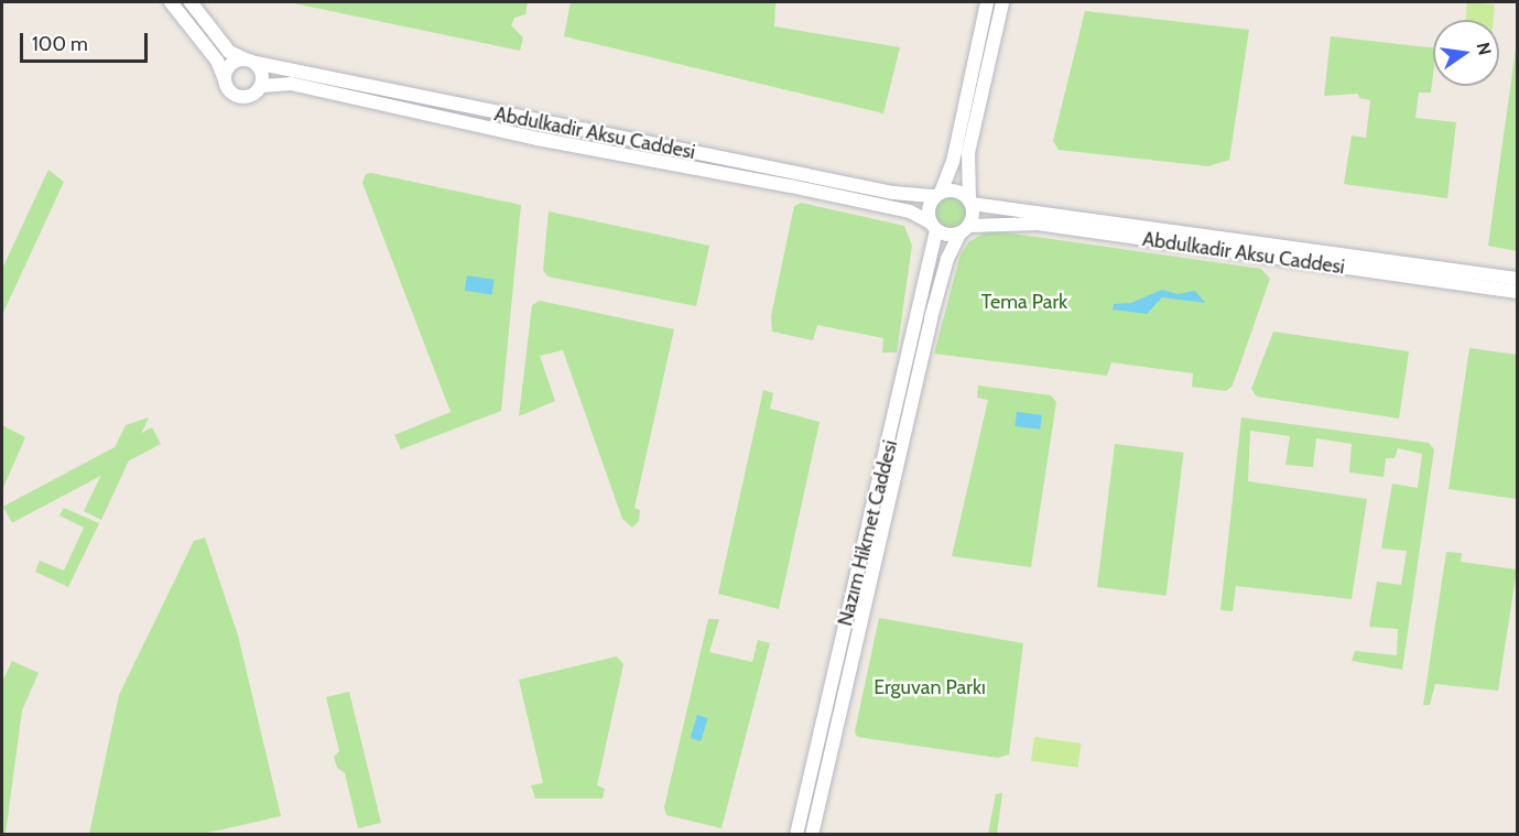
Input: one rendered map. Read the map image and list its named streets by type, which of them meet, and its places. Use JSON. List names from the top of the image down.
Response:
{
  "streets": {
    "main road": ["Abdulkadir Aksu Caddesi", "Nazım Hikmet Caddesi"]
  },
  "crossings": [
    ["Abdulkadir Aksu Caddesi", "Nazım Hikmet Caddesi"]
  ],
  "parks": ["Tema Park", "Erguvan Parkı"],
  "scale_bar": "100 m",
  "north": "right"
}
